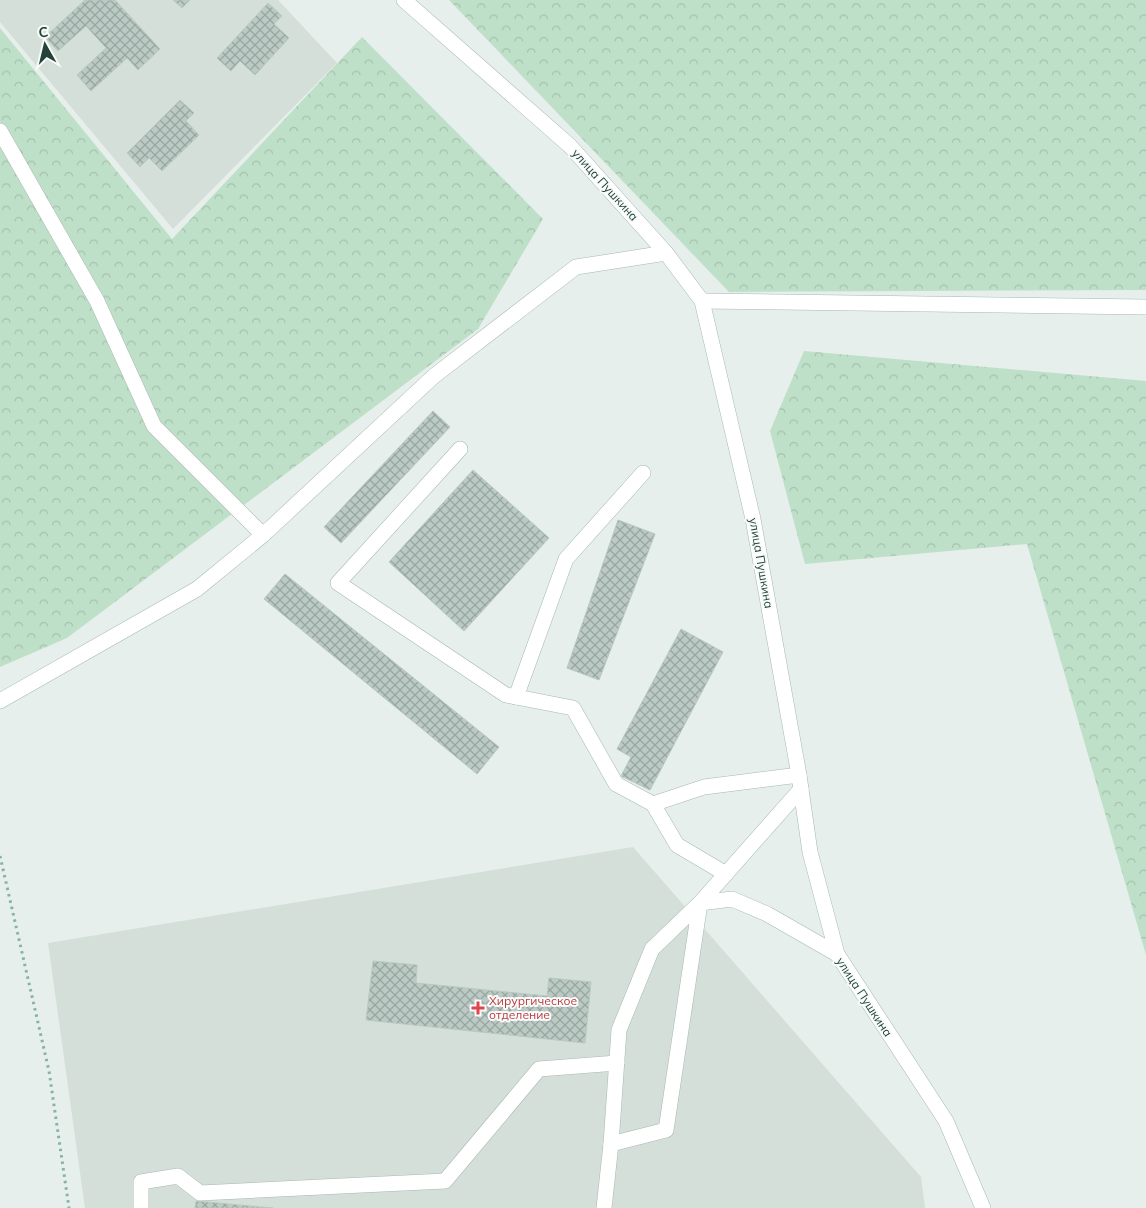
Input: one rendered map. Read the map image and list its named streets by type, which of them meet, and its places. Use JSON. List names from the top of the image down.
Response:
{
  "streets": {
    "street": ["улица Пушкина"]
  },
  "places": {
    "health": ["Хирургическое отделение"]
  },
  "north": "top"
}
